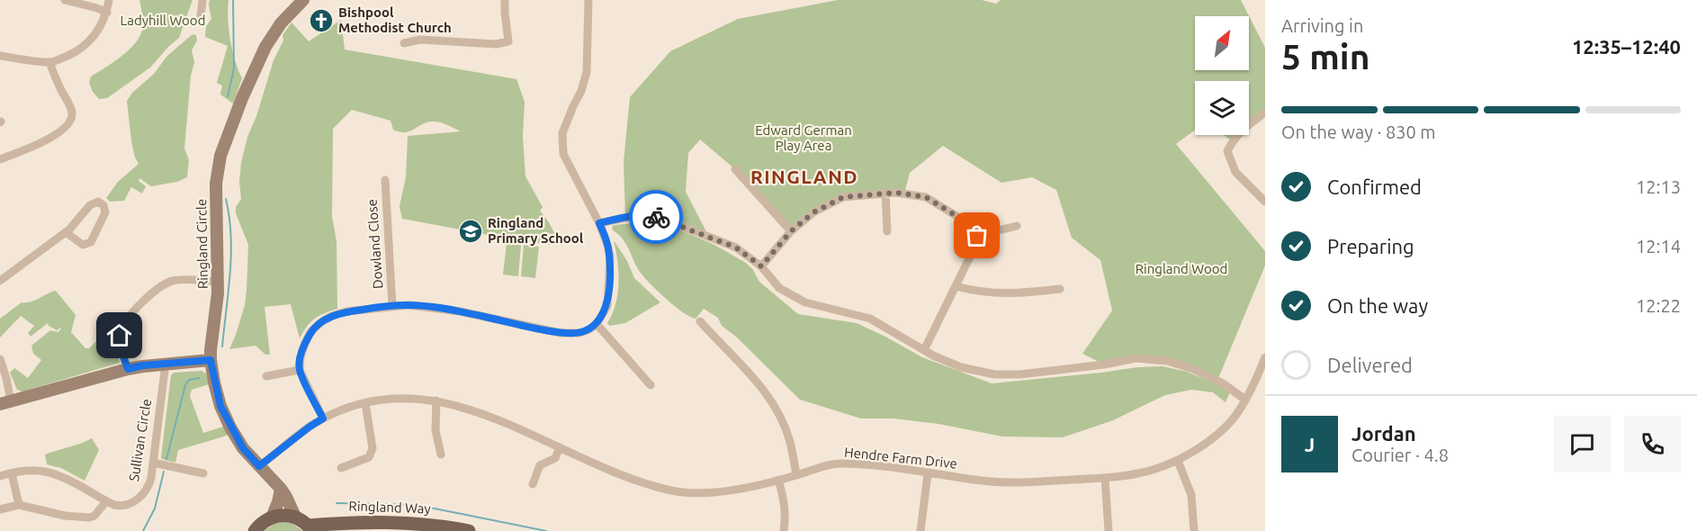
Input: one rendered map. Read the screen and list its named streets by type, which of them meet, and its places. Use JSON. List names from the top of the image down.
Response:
{
  "streets": {
    "main road": ["Ringland Way"],
    "street": [
      "Ringland Circle",
      "Dowland Close",
      "Sullivan Circle",
      "Hendre Farm Drive"
    ]
  },
  "crossings": [
    ["Ringland Circle", "Hendre Farm Drive"],
    ["Ringland Circle", "Ringland Way"]
  ],
  "districts": ["RINGLAND"],
  "parks": ["Ladyhill Wood", "Edward German Play Area", "Ringland Wood"],
  "places": {
    "church": ["Bishpool Methodist Church"],
    "school or university": ["Ringland Primary School"]
  },
  "north": "top right",
  "page": {
    "heading": ["5 min", "Arriving in", "12:35–12:40"],
    "panel": ["Jordan", "Courier · 4.8"],
    "bar": "On the way · 830 m",
    "list": [
      ["Confirmed", "12:13"],
      ["Preparing", "12:14"],
      ["On the way", "12:22"],
      "Delivered"
    ],
    "round": "J"
  }
}
